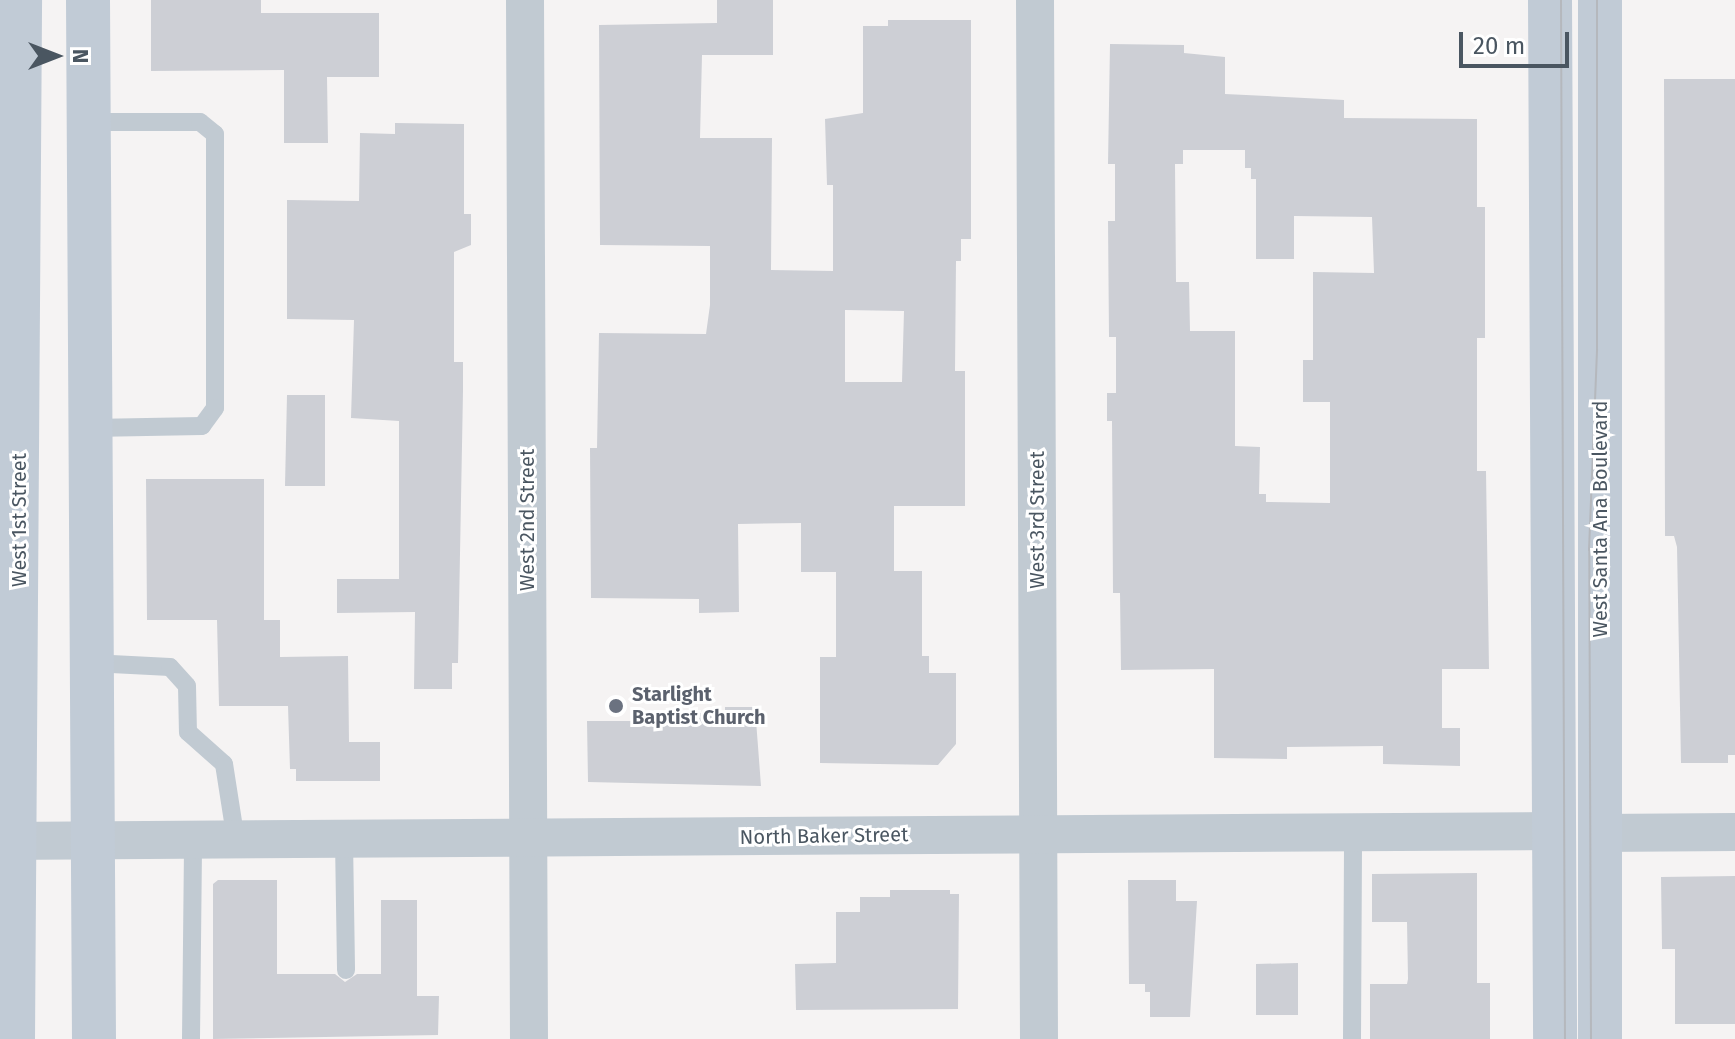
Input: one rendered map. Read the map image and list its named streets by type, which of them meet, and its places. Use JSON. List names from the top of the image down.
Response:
{
  "streets": {
    "main road": ["West Santa Ana Boulevard", "West 1st Street"],
    "street": ["West 2nd Street", "West 3rd Street", "North Baker Street"]
  },
  "crossings": [
    ["West 1st Street", "North Baker Street"],
    ["West 2nd Street", "North Baker Street"],
    ["West 3rd Street", "North Baker Street"]
  ],
  "places": ["Starlight Baptist Church"],
  "scale_bar": "20 m",
  "north": "right"
}
